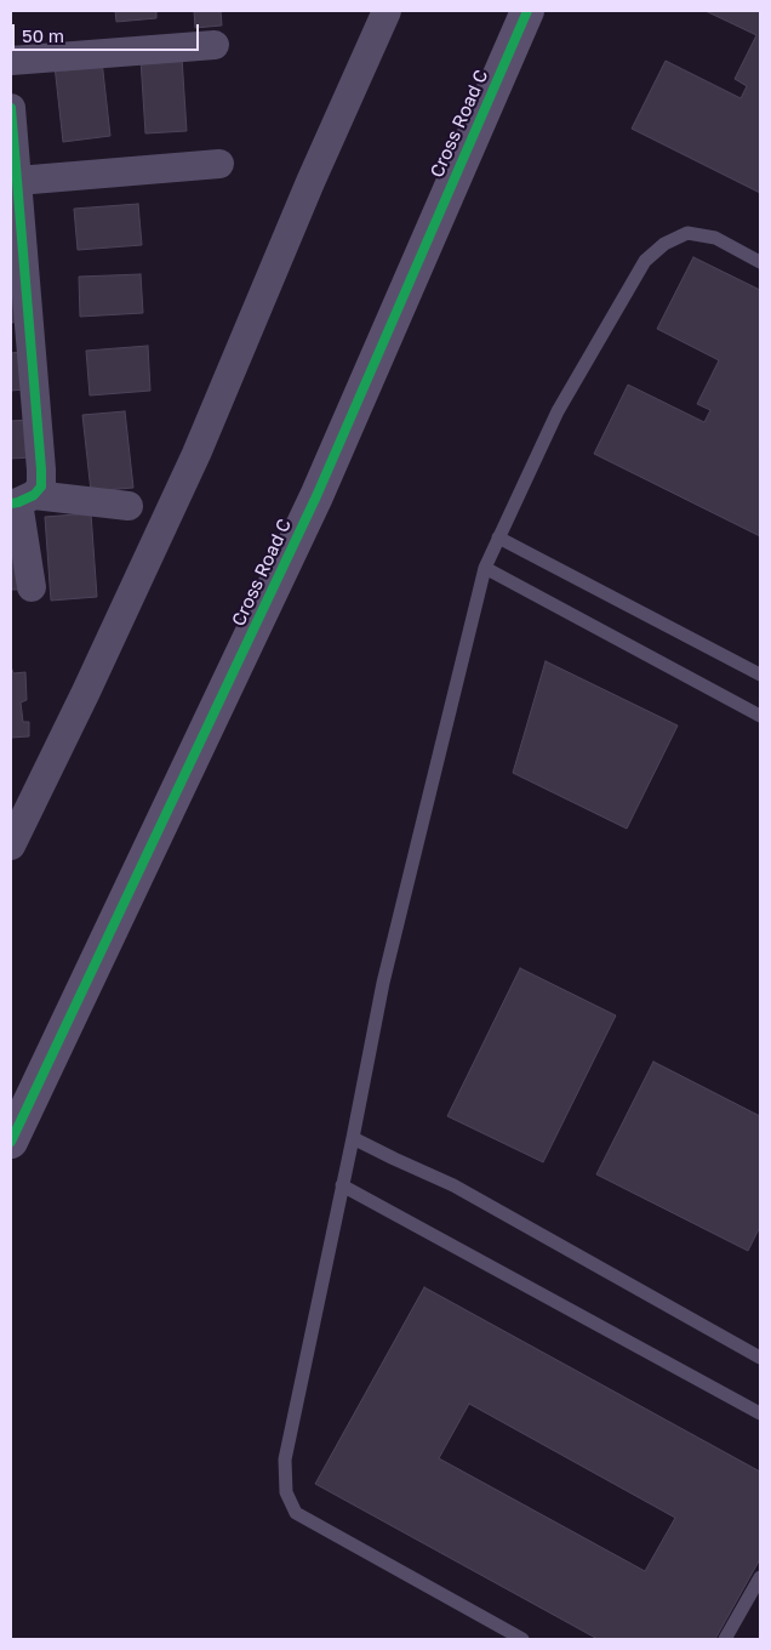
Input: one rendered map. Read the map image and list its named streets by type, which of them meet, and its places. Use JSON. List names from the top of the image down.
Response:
{
  "streets": {
    "street": ["Cross Road C"]
  },
  "scale_bar": "50 m"
}
